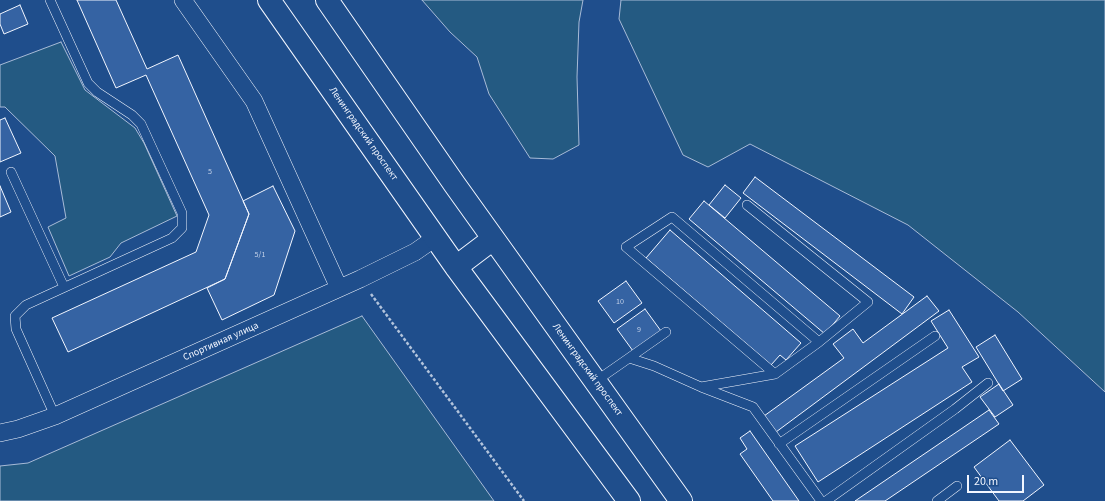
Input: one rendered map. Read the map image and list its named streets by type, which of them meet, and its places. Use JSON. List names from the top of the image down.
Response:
{
  "streets": {
    "main road": ["Ленинградский проспект"],
    "street": ["Спортивная улица"]
  },
  "crossings": [
    ["Ленинградский проспект", "Спортивная улица"]
  ],
  "house_numbers": [
    "5",
    "5/1",
    "10",
    "9"
  ],
  "scale_bar": "20 m"
}
